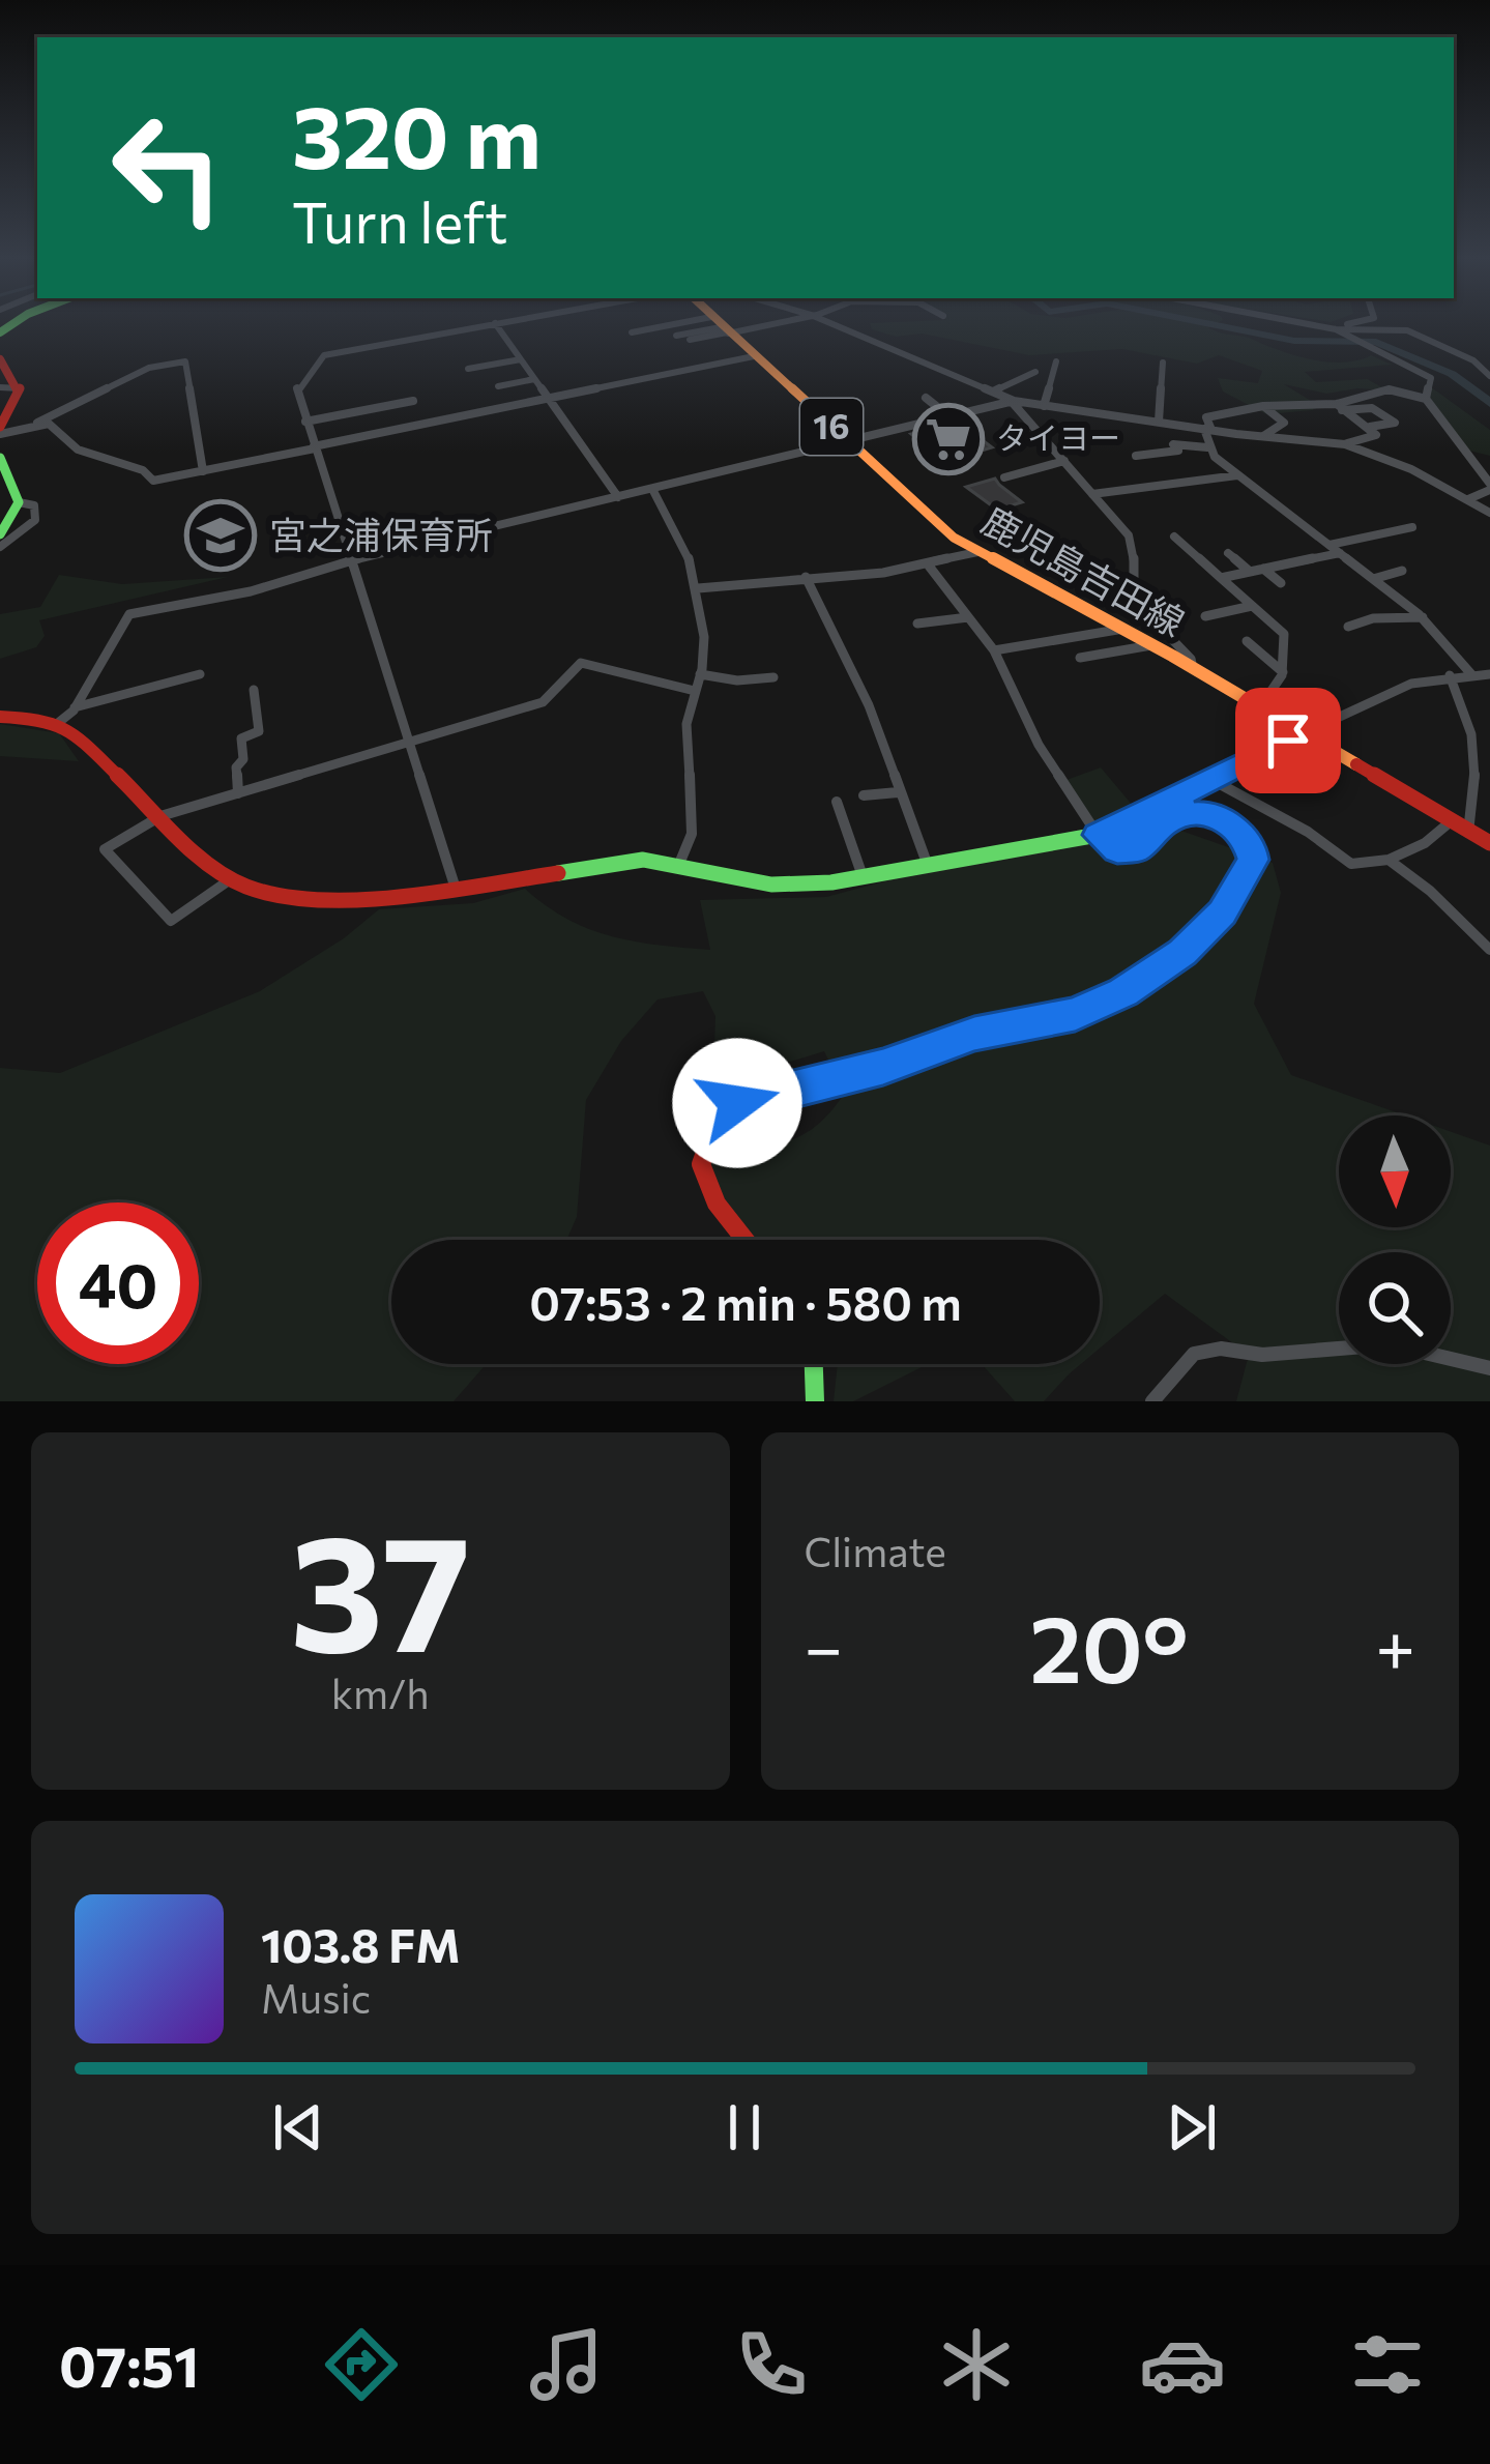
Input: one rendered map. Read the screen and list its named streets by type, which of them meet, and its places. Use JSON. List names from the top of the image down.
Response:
{
  "streets": {
    "street": ["16", "鹿児島吉田線"]
  },
  "places": {
    "supermarket": ["タイヨー"],
    "school or university": ["宮之浦保育所"]
  },
  "north": "bottom",
  "page": {
    "turn": ["320 m", "Turn left"],
    "limit": "40",
    "trip": "07:53 · 2 min · 580 m",
    "tile": [
      ["37", "km/h"],
      "Climate"
    ],
    "heat": ["−", "20°", "+"],
    "song": ["103.8 FM", "Music"],
    "tabs": "07:51"
  }
}
